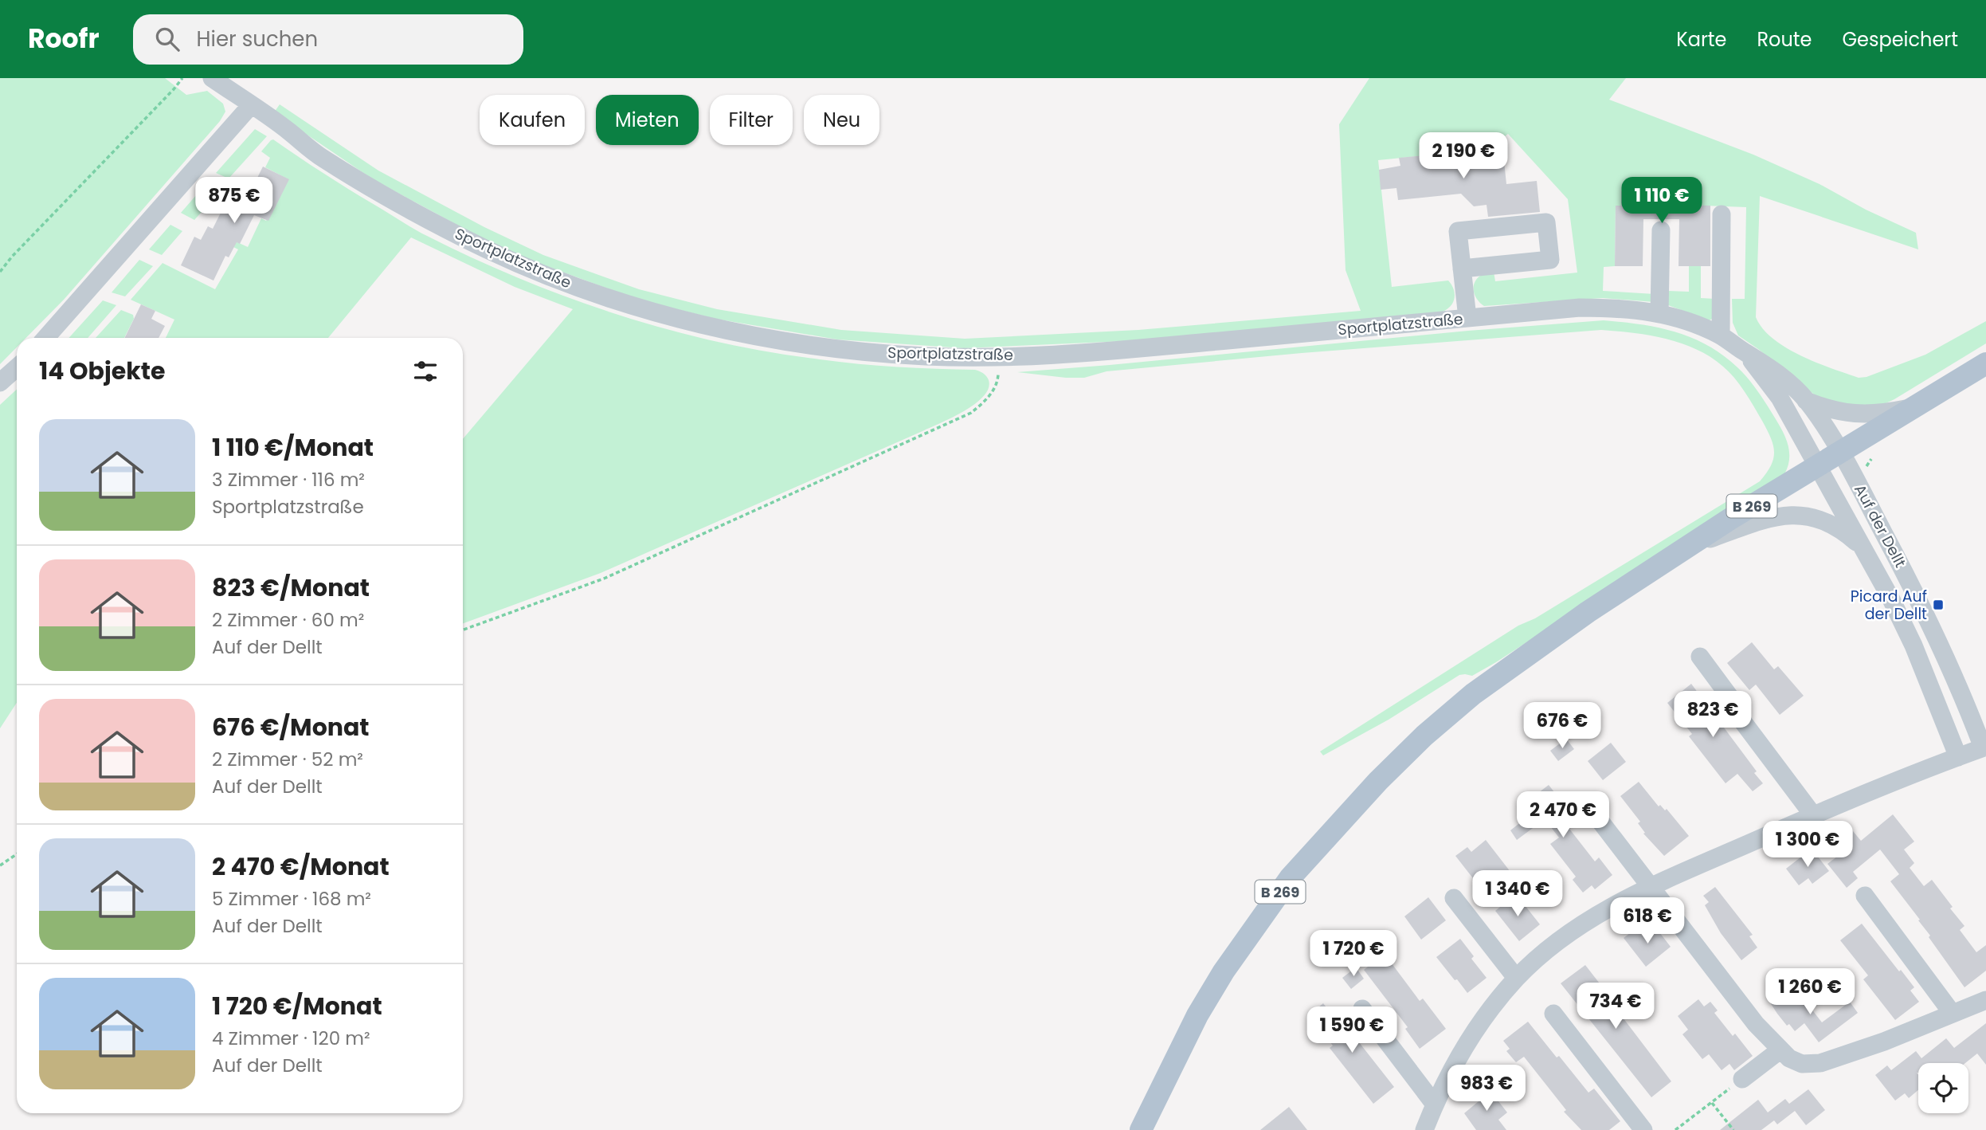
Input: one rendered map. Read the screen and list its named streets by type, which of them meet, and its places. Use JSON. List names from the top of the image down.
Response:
{
  "streets": {
    "main road": ["B 269"],
    "street": ["Sportplatzstraße", "Auf der Dellt"]
  },
  "crossings": [
    ["Sportplatzstraße", "B 269"],
    ["Sportplatzstraße", "Auf der Dellt"],
    ["B 269", "Auf der Dellt"]
  ],
  "places": {
    "transit": ["Picard Auf der Dellt"]
  },
  "page": {
    "header": "Roofr",
    "search": "Hier suchen",
    "nav": ["Karte", "Route", "Gespeichert"],
    "chip": [
      "Kaufen",
      "Mieten",
      "Filter",
      "Neu"
    ],
    "price": [
      "2 190 €",
      "875 €",
      "1 110 €",
      "823 €",
      "676 €",
      "2 470 €",
      "1 300 €",
      "1 340 €",
      "618 €",
      "1 720 €",
      "1 260 €",
      "734 €",
      "1 590 €",
      "983 €"
    ],
    "heading": "14 Objekte",
    "list": [
      {
        "name": "1 110 €/Monat",
        "note": "3 Zimmer · 116 m² · Sportplatzstraße"
      },
      {
        "name": "823 €/Monat",
        "note": "2 Zimmer · 60 m² · Auf der Dellt"
      },
      {
        "name": "676 €/Monat",
        "note": "2 Zimmer · 52 m² · Auf der Dellt"
      },
      {
        "name": "2 470 €/Monat",
        "note": "5 Zimmer · 168 m² · Auf der Dellt"
      },
      {
        "name": "1 720 €/Monat",
        "note": "4 Zimmer · 120 m² · Auf der Dellt"
      }
    ]
  }
}
